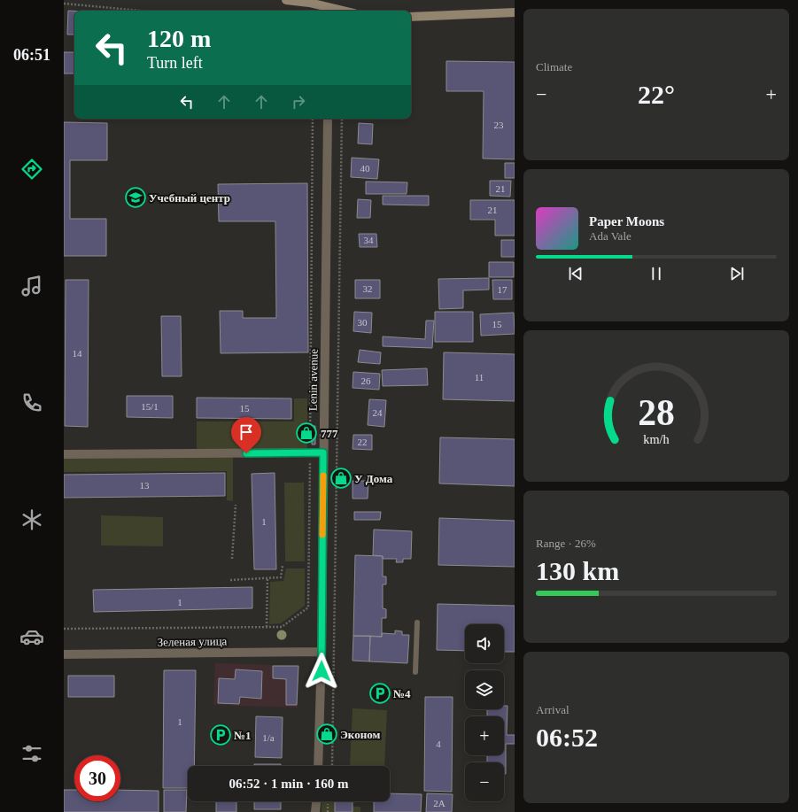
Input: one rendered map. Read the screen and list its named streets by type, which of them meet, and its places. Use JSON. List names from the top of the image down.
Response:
{
  "streets": {
    "street": ["Lenin avenue", "Зеленая улица"]
  },
  "crossings": [
    ["Lenin avenue", "Зеленая улица"]
  ],
  "places": {
    "school or university": ["Учебный центр"],
    "shop": ["777", "У Дома", "Эконом"],
    "parking": ["№4", "№1"]
  },
  "house_numbers": [
    "23",
    "40",
    "21",
    "21",
    "34",
    "32",
    "17",
    "30",
    "15",
    "14",
    "11",
    "26",
    "15/1",
    "15",
    "24",
    "22",
    "13",
    "1",
    "1",
    "1",
    "1/а",
    "4",
    "2А"
  ],
  "page": {
    "tabs": "06:51",
    "tile": [
      "Climate",
      ["Range · 26%", "130 km"],
      ["Arrival", "06:52"]
    ],
    "turn": ["120 m", "Turn left"],
    "heat": ["−", "22°", "+"],
    "song": ["Paper Moons", "Ada Vale"],
    "map_buttons": ["+", "−"],
    "limit": "30",
    "trip": "06:52 · 1 min · 160 m",
    "gauge": ["28", "km/h"]
  }
}
